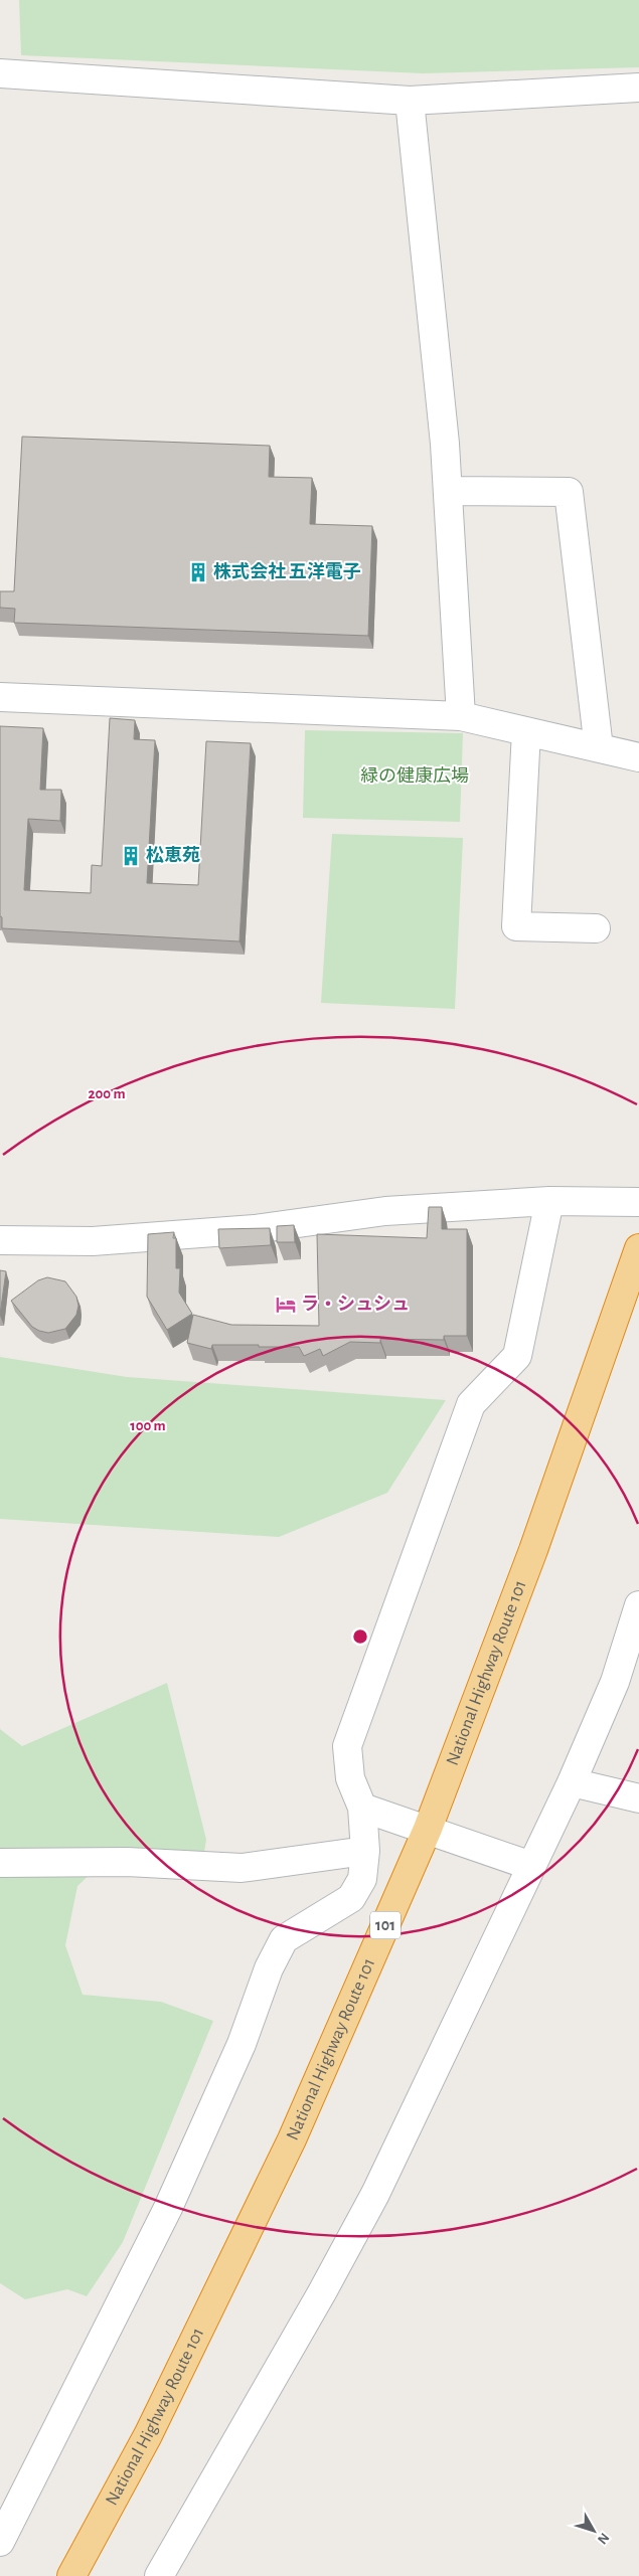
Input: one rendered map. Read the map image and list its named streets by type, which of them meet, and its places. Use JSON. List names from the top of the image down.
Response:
{
  "streets": {
    "highway": ["National Highway Route 101", "101"]
  },
  "parks": ["緑の健康広場"],
  "places": {
    "building": ["株式会社 五洋電子", "松恵苑"],
    "hotel": ["ラ・シュシュ"]
  },
  "north": "bottom right",
  "rings": ["200 m", "100 m"]
}
